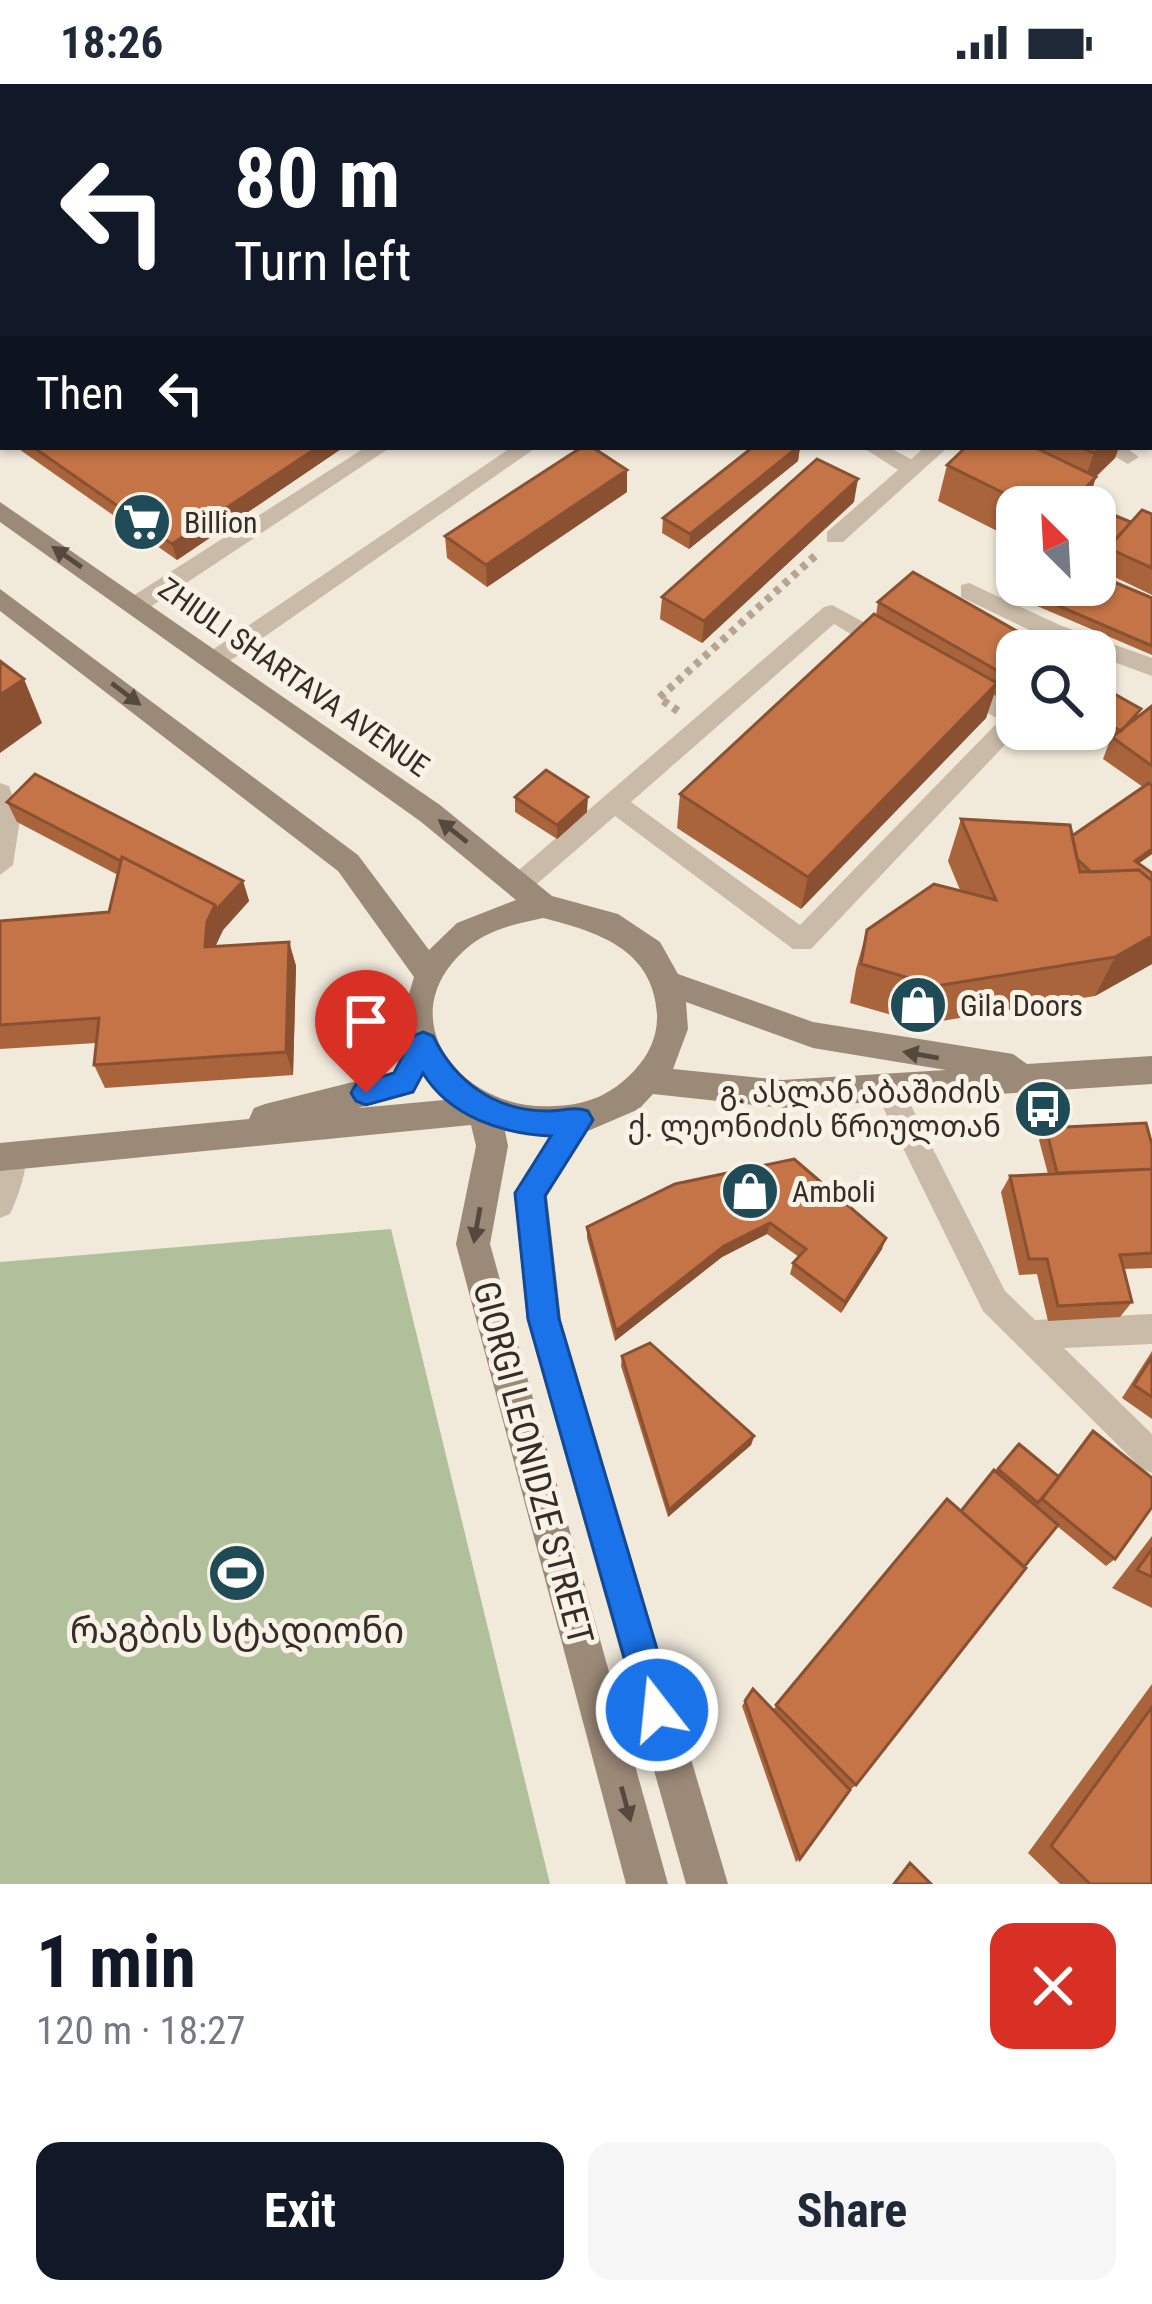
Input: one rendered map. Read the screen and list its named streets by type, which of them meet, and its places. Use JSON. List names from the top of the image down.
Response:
{
  "streets": {
    "main road": ["ZHIULI SHARTAVA AVENUE", "GIORGI LEONIDZE STREET"]
  },
  "crossings": [
    ["ZHIULI SHARTAVA AVENUE", "GIORGI LEONIDZE STREET"]
  ],
  "places": {
    "supermarket": ["Billion"],
    "shop": ["Gila Doors", "Amboli"],
    "bus stop": ["გ. ასლან აბაშიძის ქ. ლეონიძის წრიულთან"],
    "sports": ["რაგბის სტადიონი"]
  },
  "north": "top left",
  "page": {
    "status": "18:26",
    "turn": ["80 m", "Turn left"],
    "then": "Then",
    "heading": ["1 min", "120 m · 18:27"],
    "buttons": ["Exit", "Share"]
  }
}
